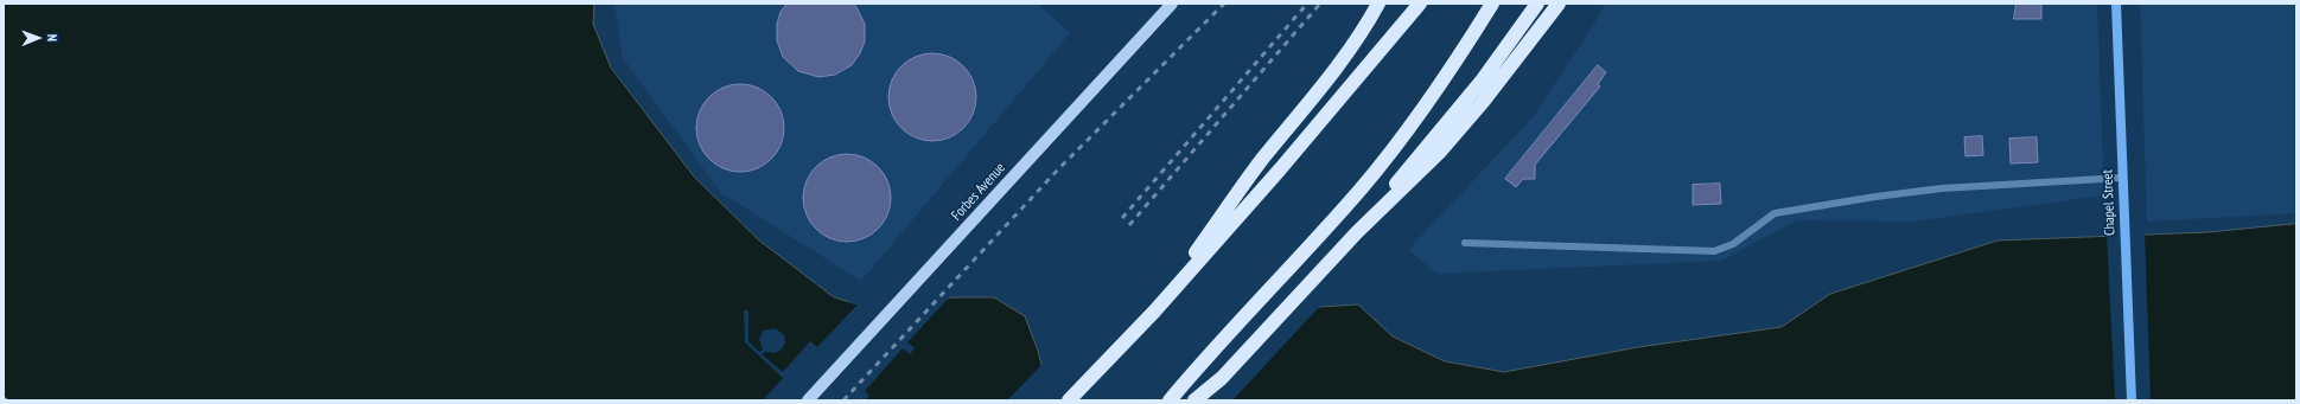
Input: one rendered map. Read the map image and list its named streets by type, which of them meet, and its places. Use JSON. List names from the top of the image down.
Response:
{
  "streets": {
    "main road": ["Forbes Avenue", "Chapel Street"]
  },
  "north": "right"
}
